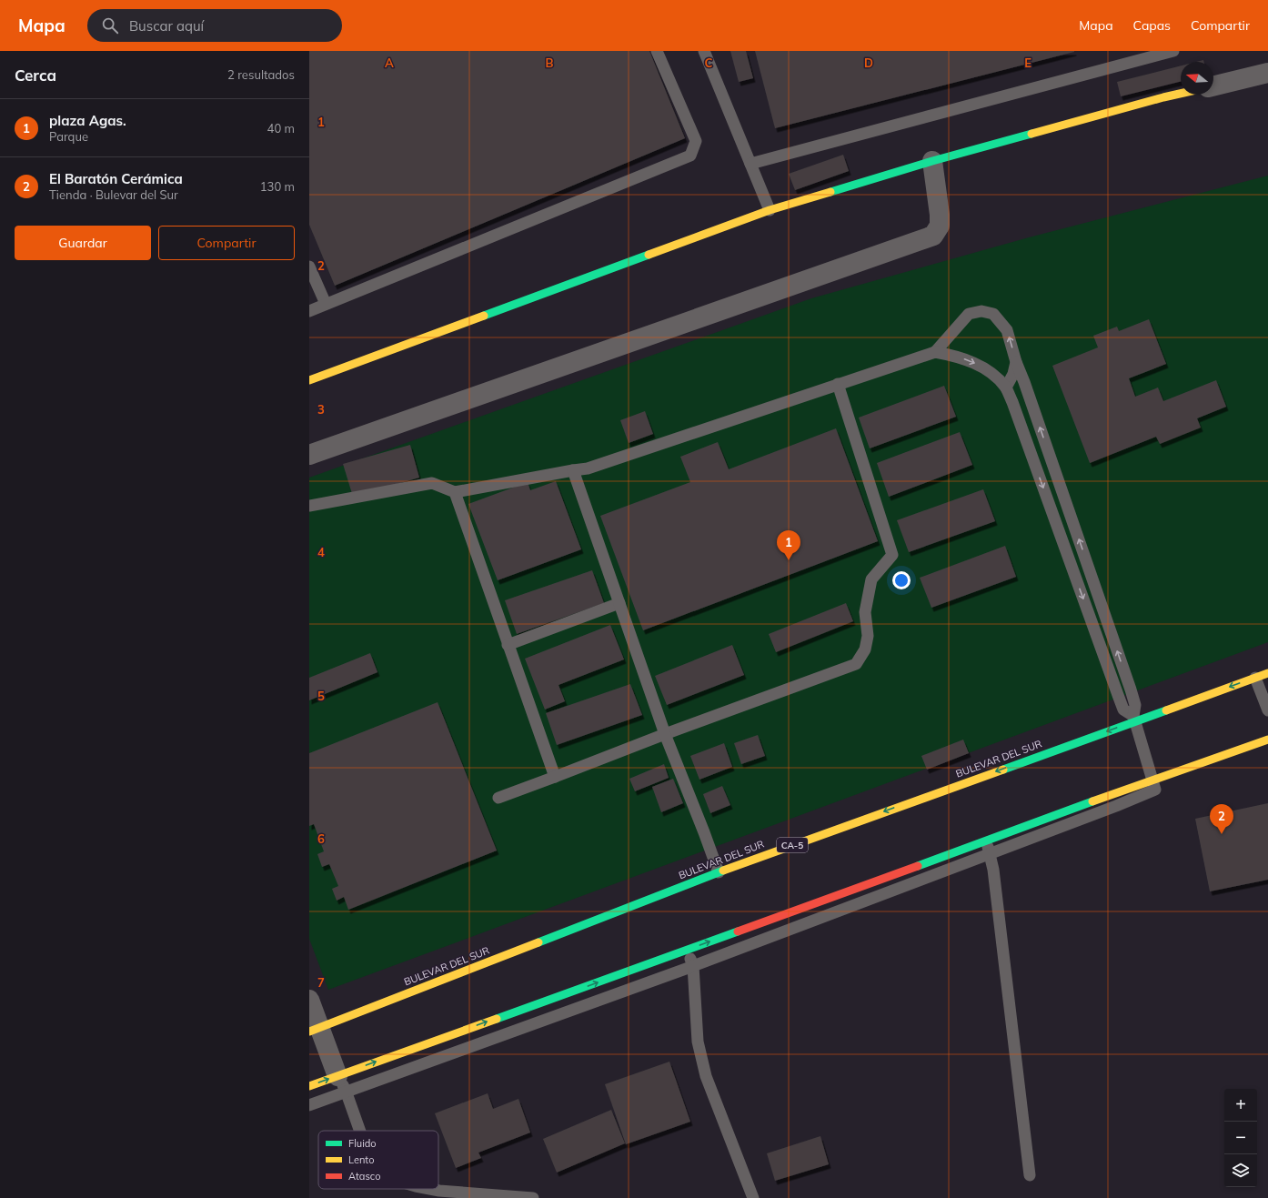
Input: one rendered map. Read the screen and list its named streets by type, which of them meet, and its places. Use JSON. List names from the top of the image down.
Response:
{
  "streets": {
    "main road": ["BULEVAR DEL SUR", "CA-5"]
  },
  "legend": ["Fluido", "Lento", "Atasco"],
  "north": "left",
  "page": {
    "header": "Mapa",
    "search": "Buscar aquí",
    "nav": ["Mapa", "Capas", "Compartir"],
    "heading": ["Cerca", "2 resultados"],
    "list": [
      {
        "mark": "1",
        "name": "plaza Agas.",
        "note": "Parque",
        "value": "40 m"
      },
      {
        "mark": "2",
        "name": "El Baratón Cerámica",
        "note": "Tienda · Bulevar del Sur",
        "value": "130 m"
      }
    ],
    "buttons": ["Guardar", "Compartir"],
    "pins": ["1", "2"],
    "map_buttons": ["+", "−"]
  },
  "grid": {
    "columns": [
      "A",
      "B",
      "C",
      "D",
      "E"
    ],
    "rows": [
      "1",
      "2",
      "3",
      "4",
      "5",
      "6",
      "7"
    ]
  }
}
